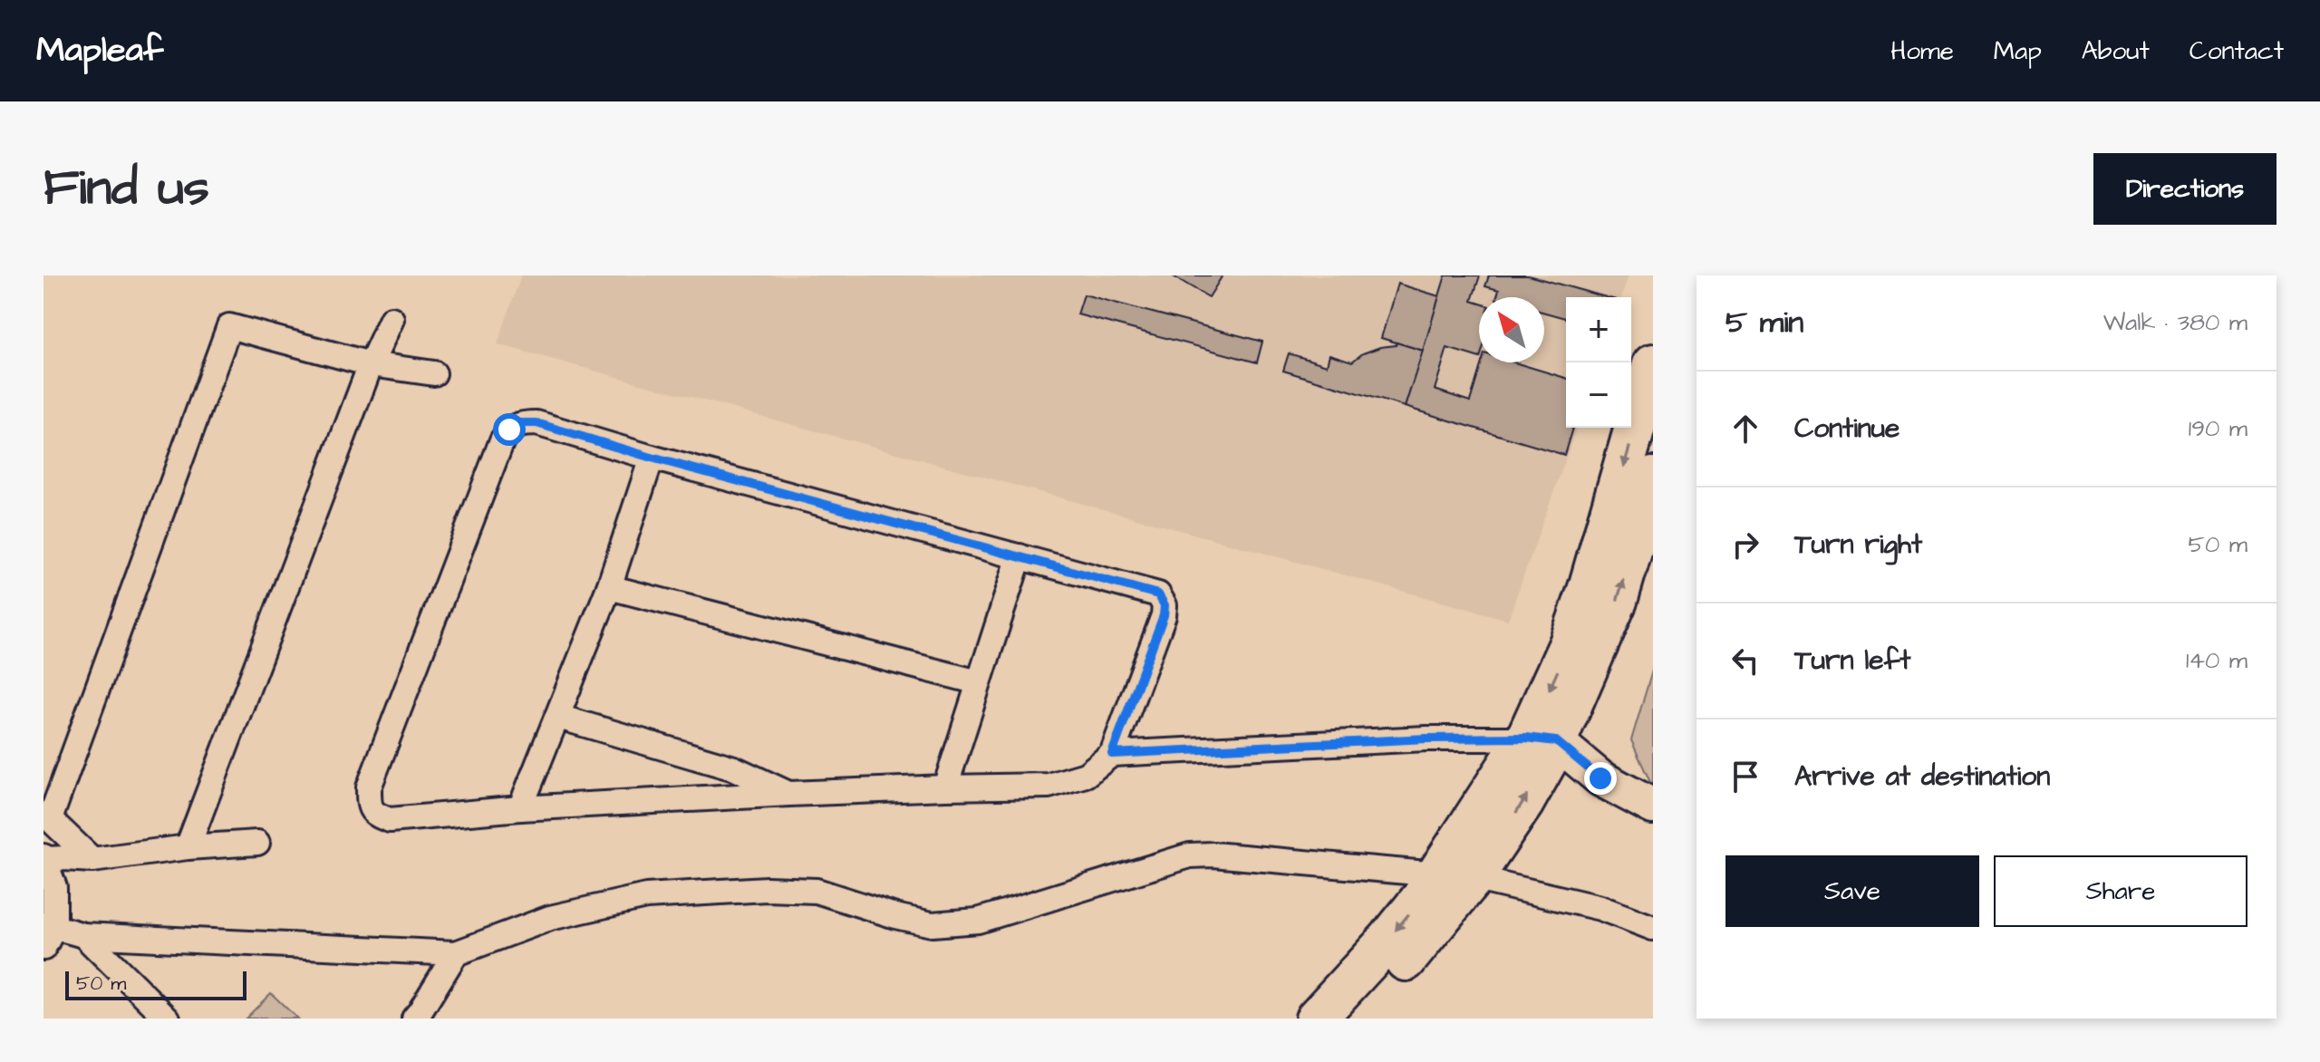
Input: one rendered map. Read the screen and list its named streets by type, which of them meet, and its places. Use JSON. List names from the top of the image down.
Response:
{
  "scale_bar": "50 m",
  "north": "top left",
  "page": {
    "header": "Mapleaf",
    "nav": [
      "Home",
      "Map",
      "About",
      "Contact"
    ],
    "title": "Find us",
    "buttons": [
      "Directions",
      ["Save", "Share"]
    ],
    "heading": ["5 min", "Walk · 380 m"],
    "map_buttons": ["+", "−"],
    "list": [
      ["Continue", "190 m"],
      ["Turn right", "50 m"],
      ["Turn left", "140 m"],
      "Arrive at destination"
    ],
    "scale": "50 m"
  }
}
